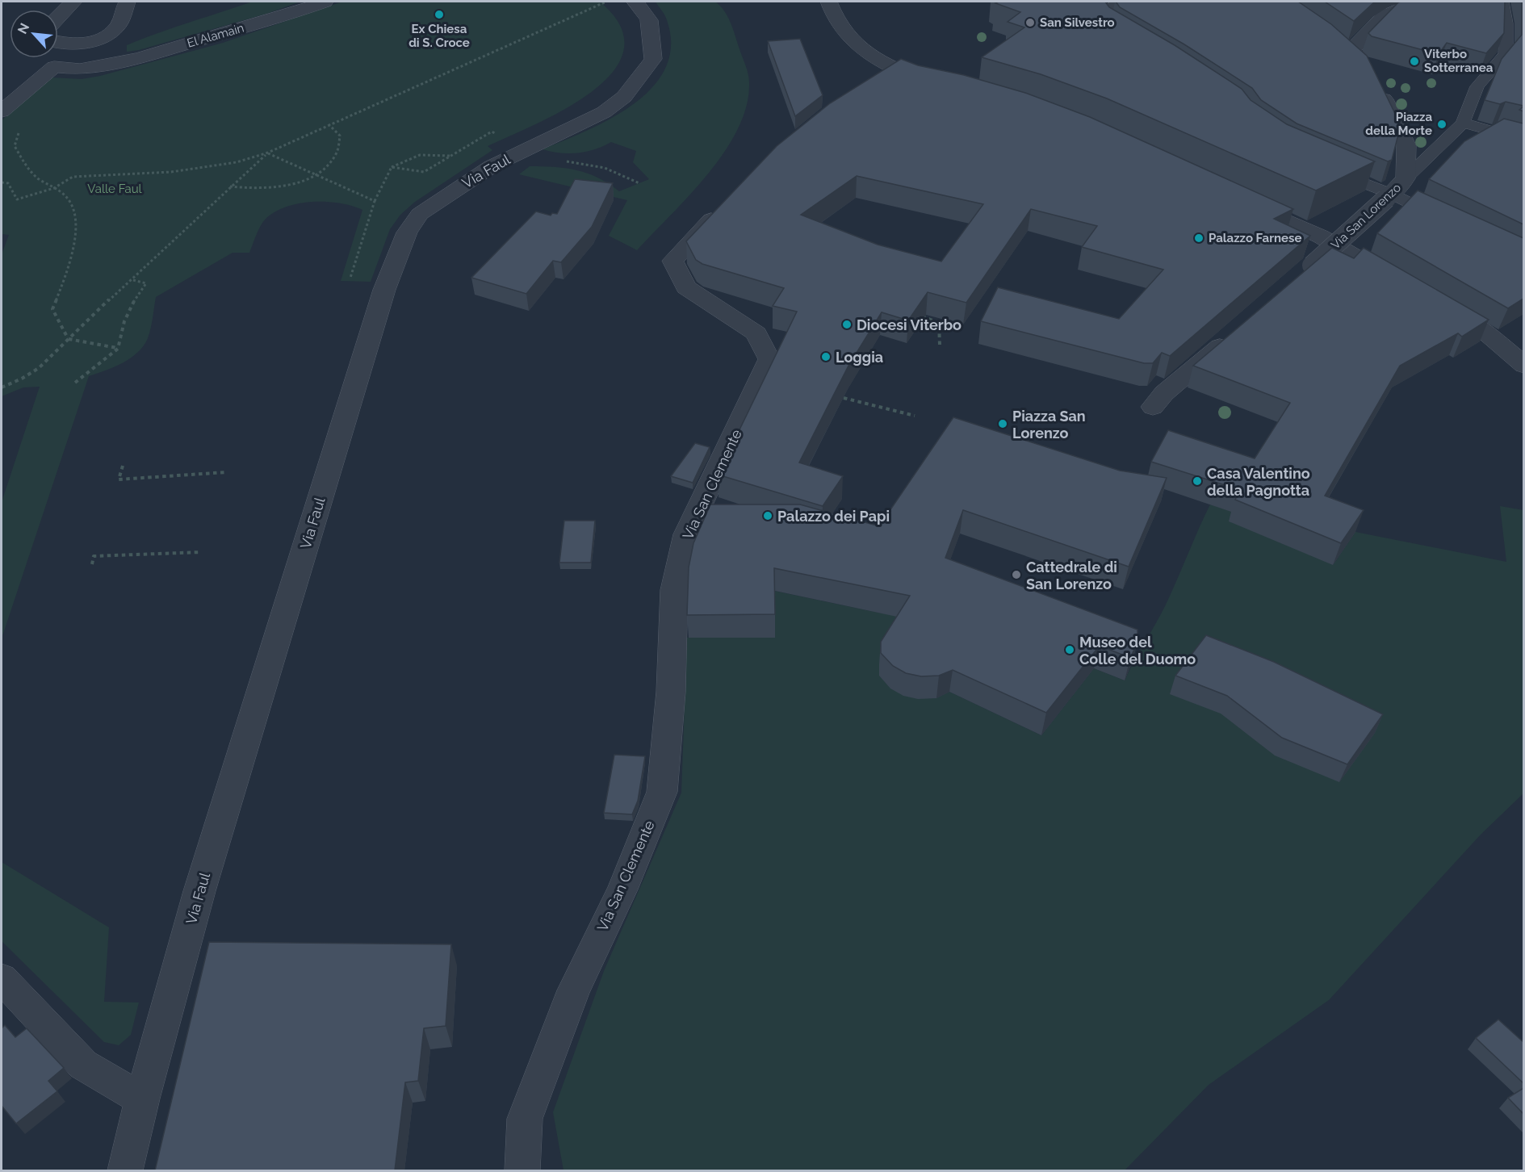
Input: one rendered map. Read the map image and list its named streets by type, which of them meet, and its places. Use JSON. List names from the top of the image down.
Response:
{
  "streets": {
    "street": [
      "El Alamain",
      "Via Faul",
      "Via San Lorenzo",
      "Via San Clemente"
    ]
  },
  "parks": ["Valle Faul"],
  "places": [
    "Ex Chiesa di S. Croce",
    "San Silvestro",
    "Viterbo Sotterranea",
    "Piazza della Morte",
    "Palazzo Farnese",
    "Diocesi Viterbo",
    "Loggia",
    "Piazza San Lorenzo",
    "Casa Valentino della Pagnotta",
    "Palazzo dei Papi",
    "Cattedrale di San Lorenzo",
    "Museo del Colle del Duomo"
  ],
  "north": "top left"
}
